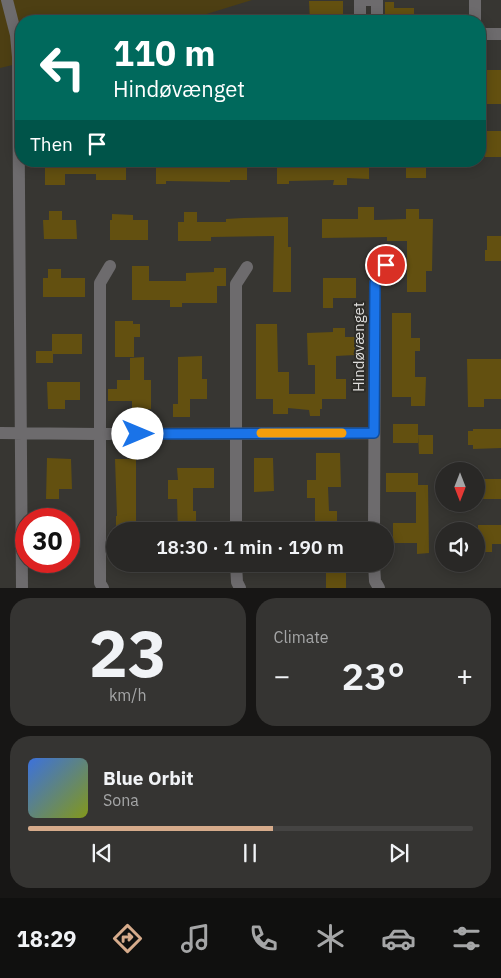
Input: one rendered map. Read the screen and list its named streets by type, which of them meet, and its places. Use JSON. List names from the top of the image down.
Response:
{
  "streets": {
    "street": ["Hindøvænget"]
  },
  "north": "bottom",
  "page": {
    "turn": ["110 m", "Hindøvænget"],
    "then": "Then",
    "limit": "30",
    "trip": "18:30 · 1 min · 190 m",
    "tile": [
      ["23", "km/h"],
      "Climate"
    ],
    "heat": ["−", "23°", "+"],
    "song": ["Blue Orbit", "Sona"],
    "tabs": "18:29"
  }
}
